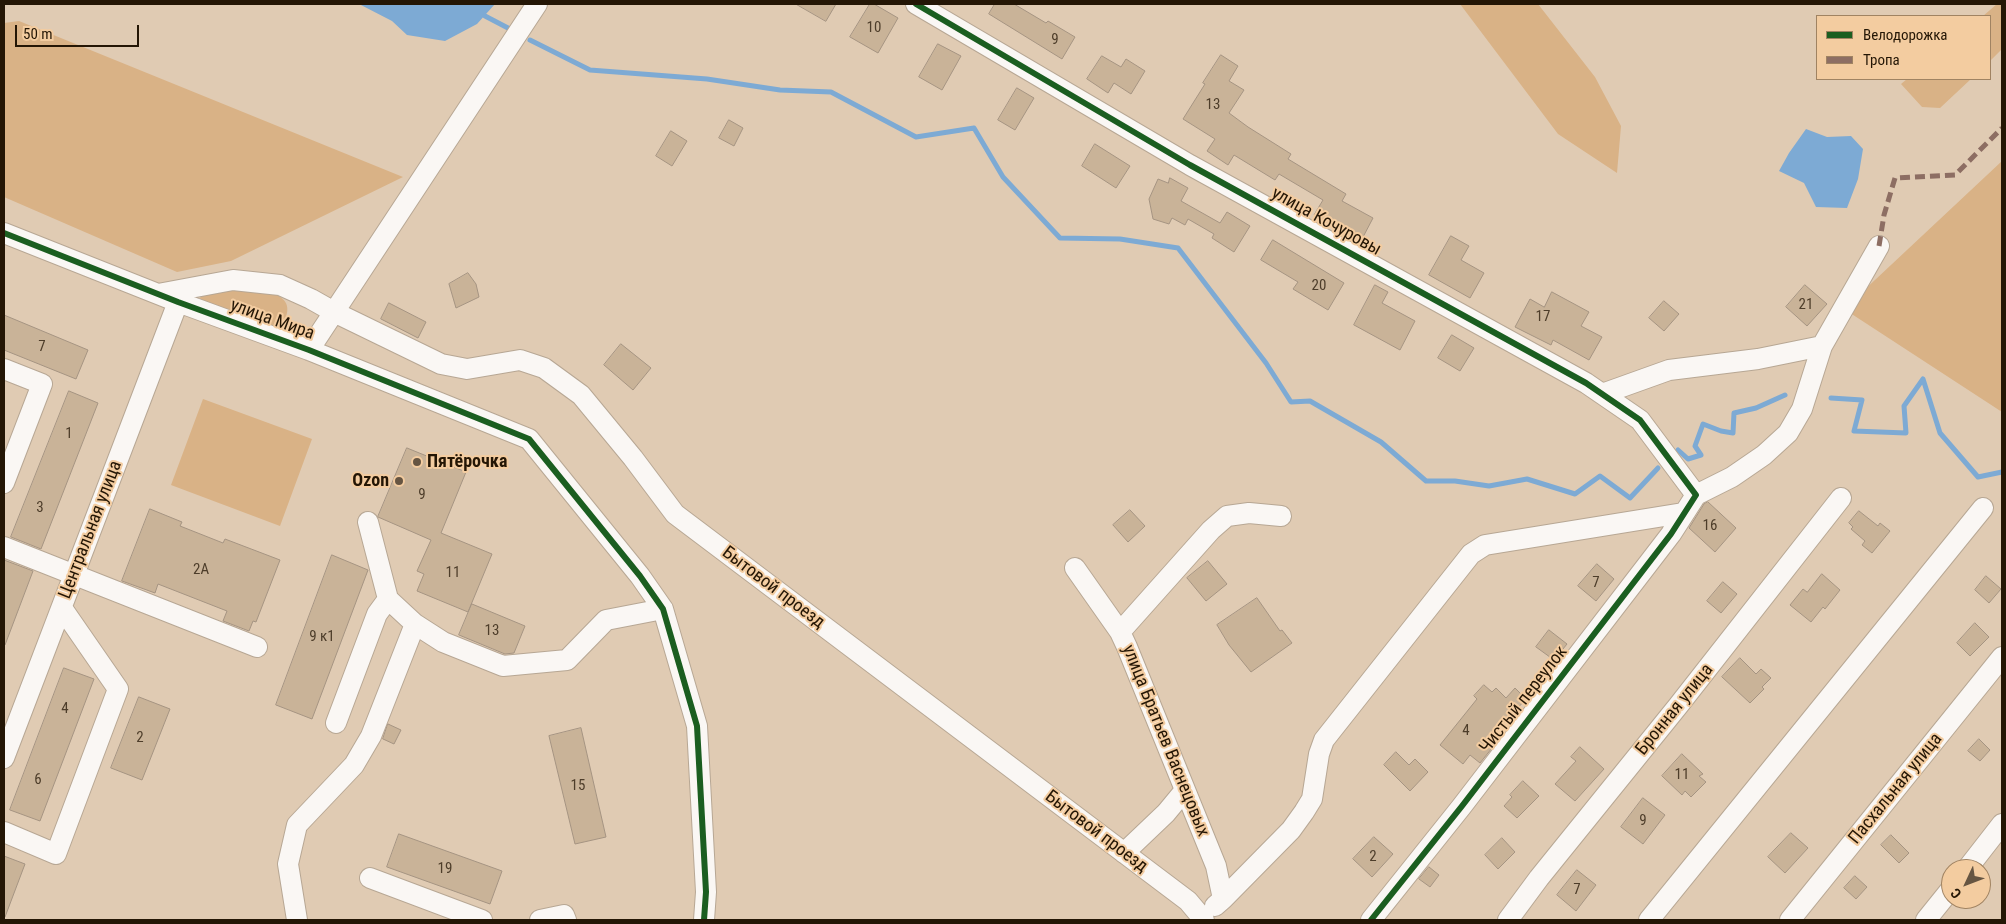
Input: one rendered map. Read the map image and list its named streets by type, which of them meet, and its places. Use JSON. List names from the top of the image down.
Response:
{
  "streets": {
    "street": [
      "улица Кочуровы",
      "улица Мира",
      "Центральная улица",
      "Бытовой проезд",
      "Чистый переулок",
      "Бронная улица",
      "улица Братьев Васнецовых",
      "Пасхальная улица"
    ]
  },
  "crossings": [
    ["улица Кочуровы", "Чистый переулок"],
    ["улица Мира", "Центральная улица"],
    ["улица Мира", "Бытовой проезд"]
  ],
  "places": ["Пятёрочка", "Ozon"],
  "house_numbers": [
    "10",
    "9",
    "13",
    "20",
    "21",
    "17",
    "7",
    "1",
    "9",
    "3",
    "16",
    "2А",
    "11",
    "7",
    "13",
    "9 к1",
    "4",
    "4",
    "2",
    "11",
    "6",
    "15",
    "9",
    "2",
    "19",
    "7"
  ],
  "legend": ["Велодорожка", "Тропа"],
  "scale_bar": "50 m",
  "north": "bottom left"
}
